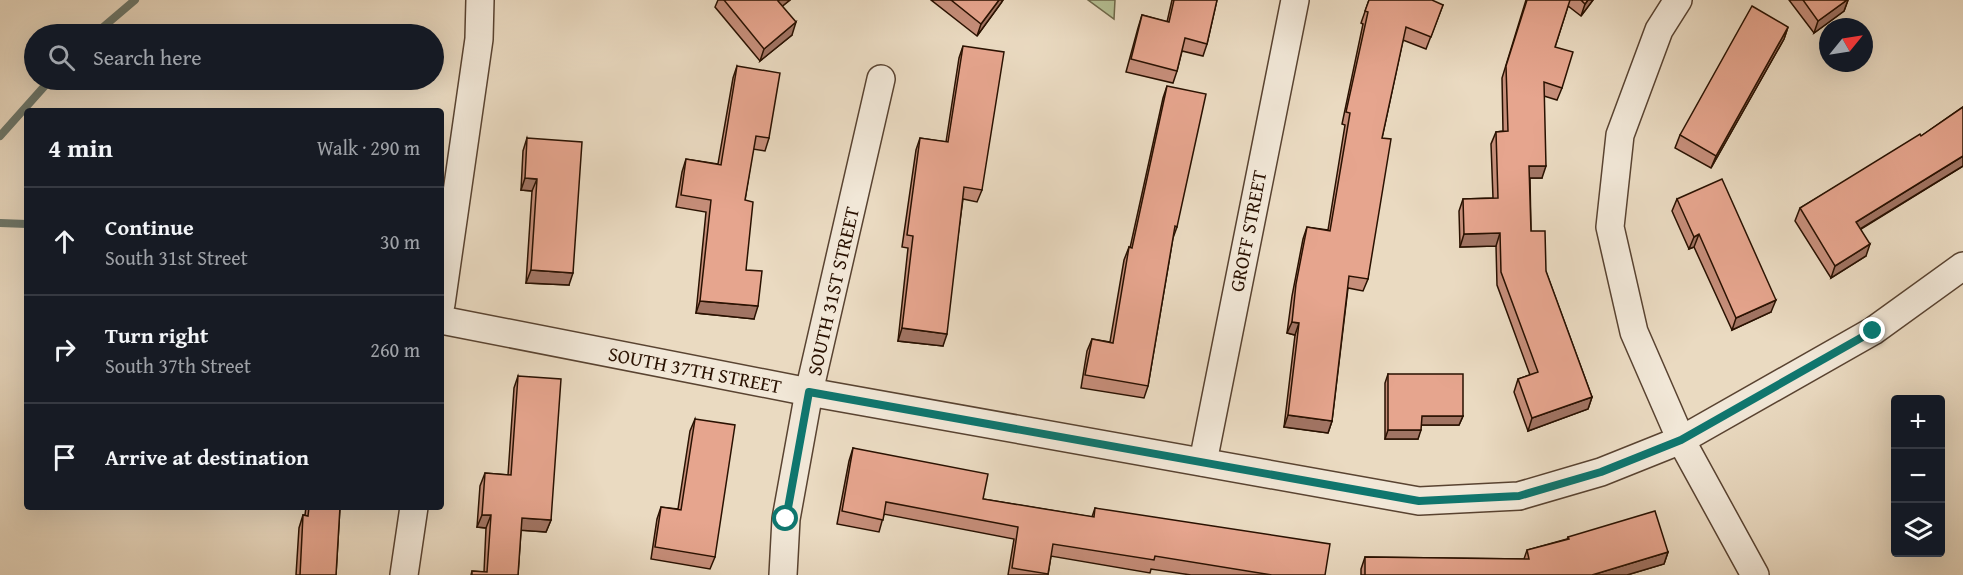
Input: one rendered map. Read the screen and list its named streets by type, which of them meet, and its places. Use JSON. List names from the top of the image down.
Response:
{
  "streets": {
    "street": ["GROFF STREET", "SOUTH 31ST STREET", "SOUTH 37TH STREET"]
  },
  "crossings": [
    ["GROFF STREET", "SOUTH 37TH STREET"],
    ["SOUTH 31ST STREET", "SOUTH 37TH STREET"]
  ],
  "north": "top right",
  "page": {
    "search": "Search here",
    "heading": ["4 min", "Walk · 290 m"],
    "list": [
      ["Continue", "South 31st Street", "30 m"],
      ["Turn right", "South 37th Street", "260 m"],
      "Arrive at destination"
    ],
    "map_buttons": ["+", "−"]
  }
}
